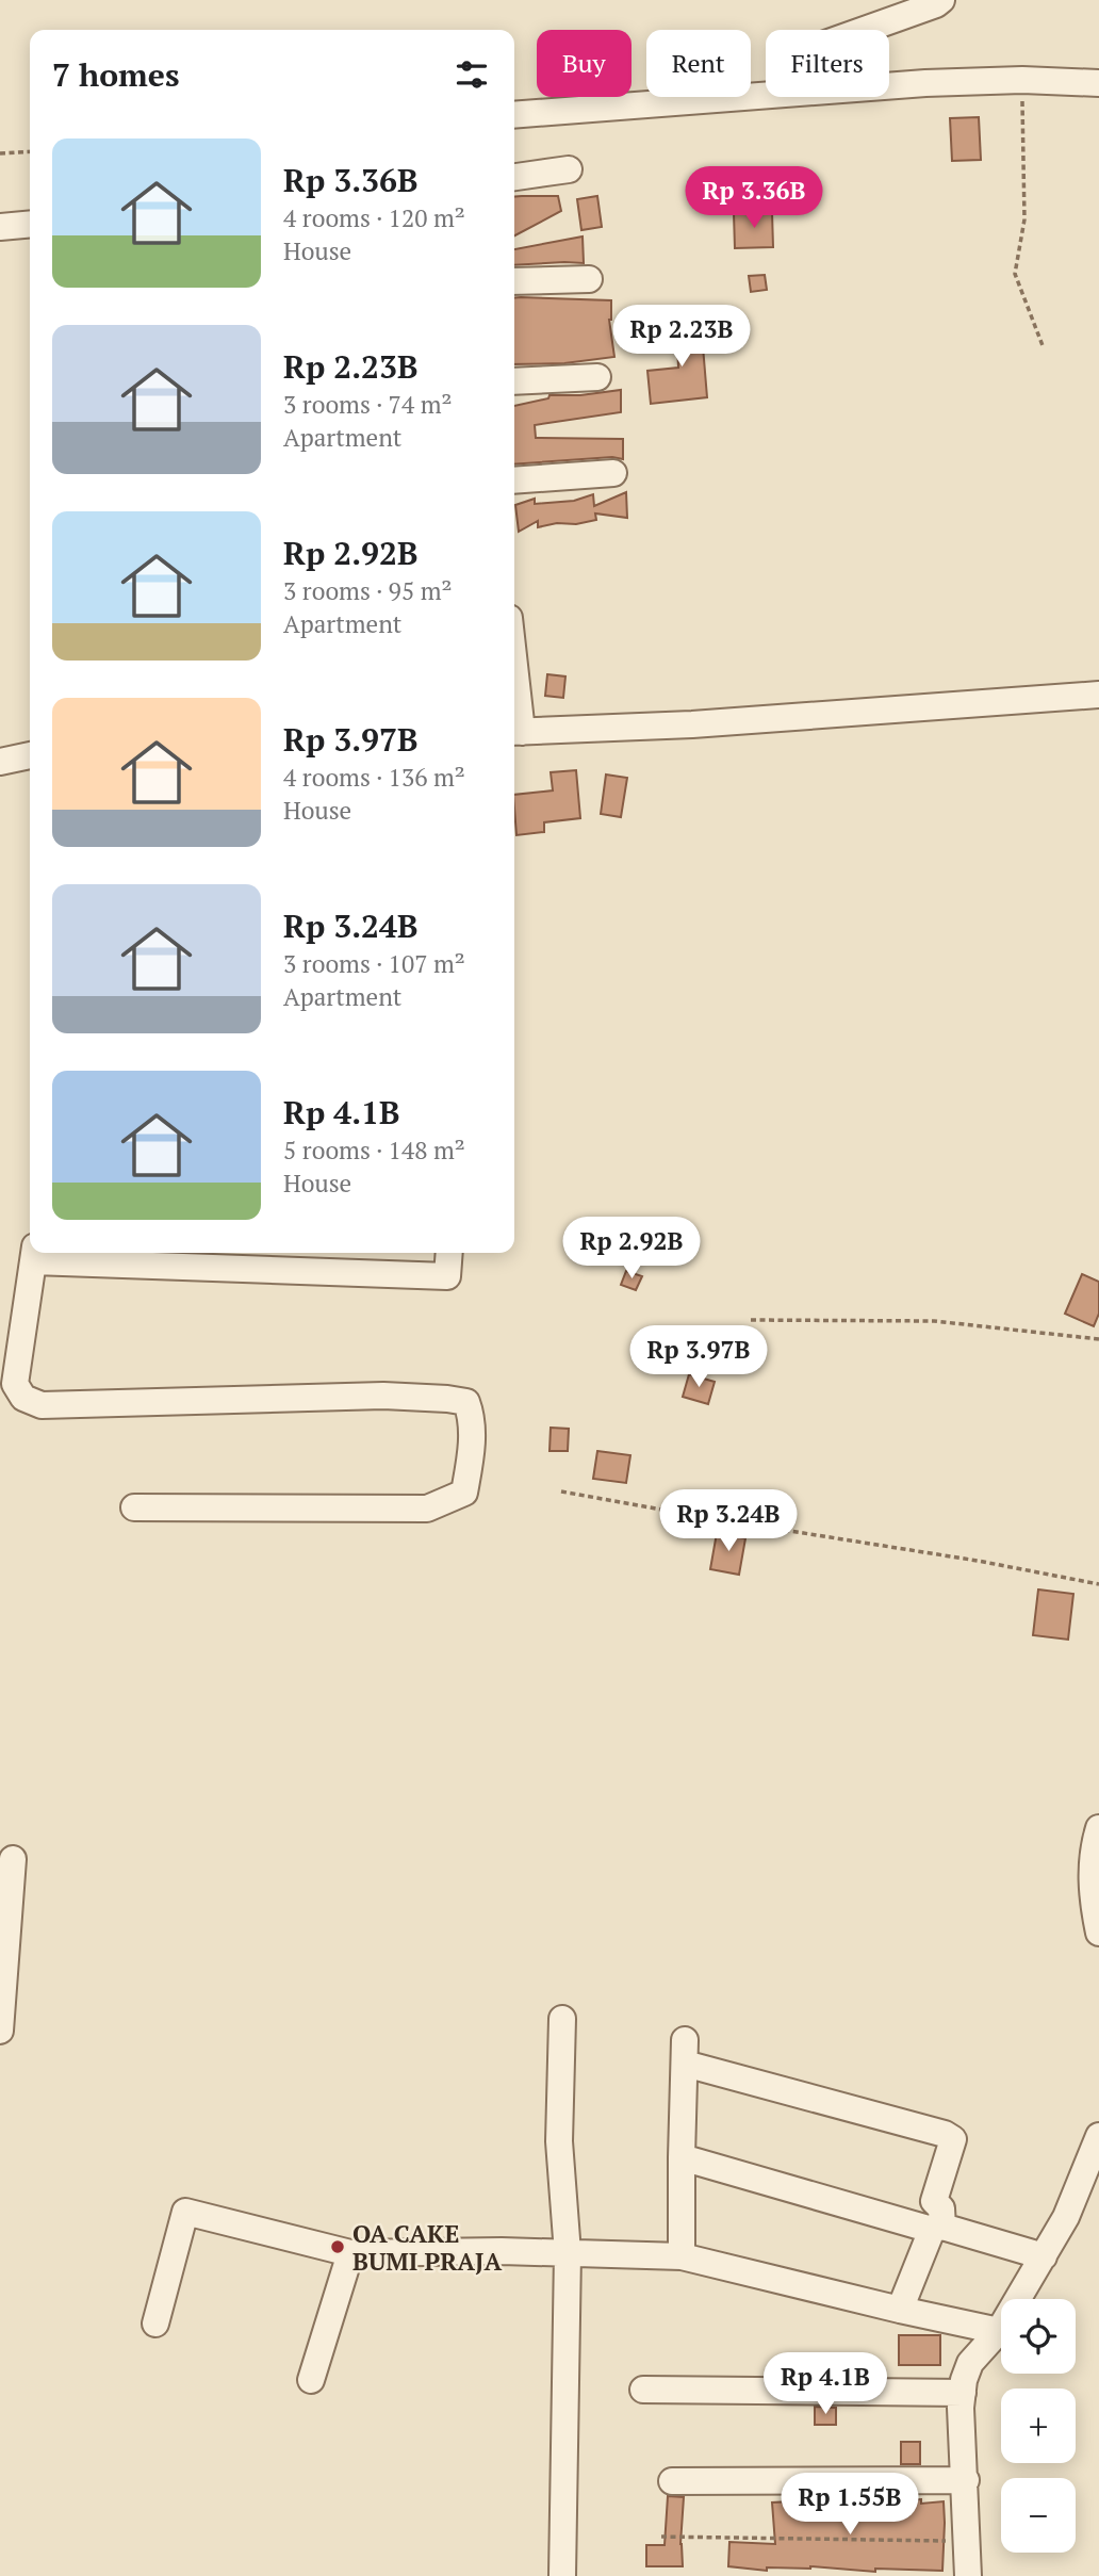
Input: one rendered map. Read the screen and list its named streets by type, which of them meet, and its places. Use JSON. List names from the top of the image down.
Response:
{
  "places": ["OA CAKE BUMI PRAJA"],
  "page": {
    "chip": ["Buy", "Rent", "Filters"],
    "heading": "7 homes",
    "list": [
      {
        "name": "Rp 3.36B",
        "note": "4 rooms · 120 m² · House"
      },
      {
        "name": "Rp 2.23B",
        "note": "3 rooms · 74 m² · Apartment"
      },
      {
        "name": "Rp 2.92B",
        "note": "3 rooms · 95 m² · Apartment"
      },
      {
        "name": "Rp 3.97B",
        "note": "4 rooms · 136 m² · House"
      },
      {
        "name": "Rp 3.24B",
        "note": "3 rooms · 107 m² · Apartment"
      },
      {
        "name": "Rp 4.1B",
        "note": "5 rooms · 148 m² · House"
      }
    ],
    "price": [
      "Rp 3.36B",
      "Rp 2.23B",
      "Rp 2.92B",
      "Rp 3.97B",
      "Rp 3.24B",
      "Rp 4.1B",
      "Rp 1.55B"
    ],
    "map_buttons": ["+", "−"]
  }
}
